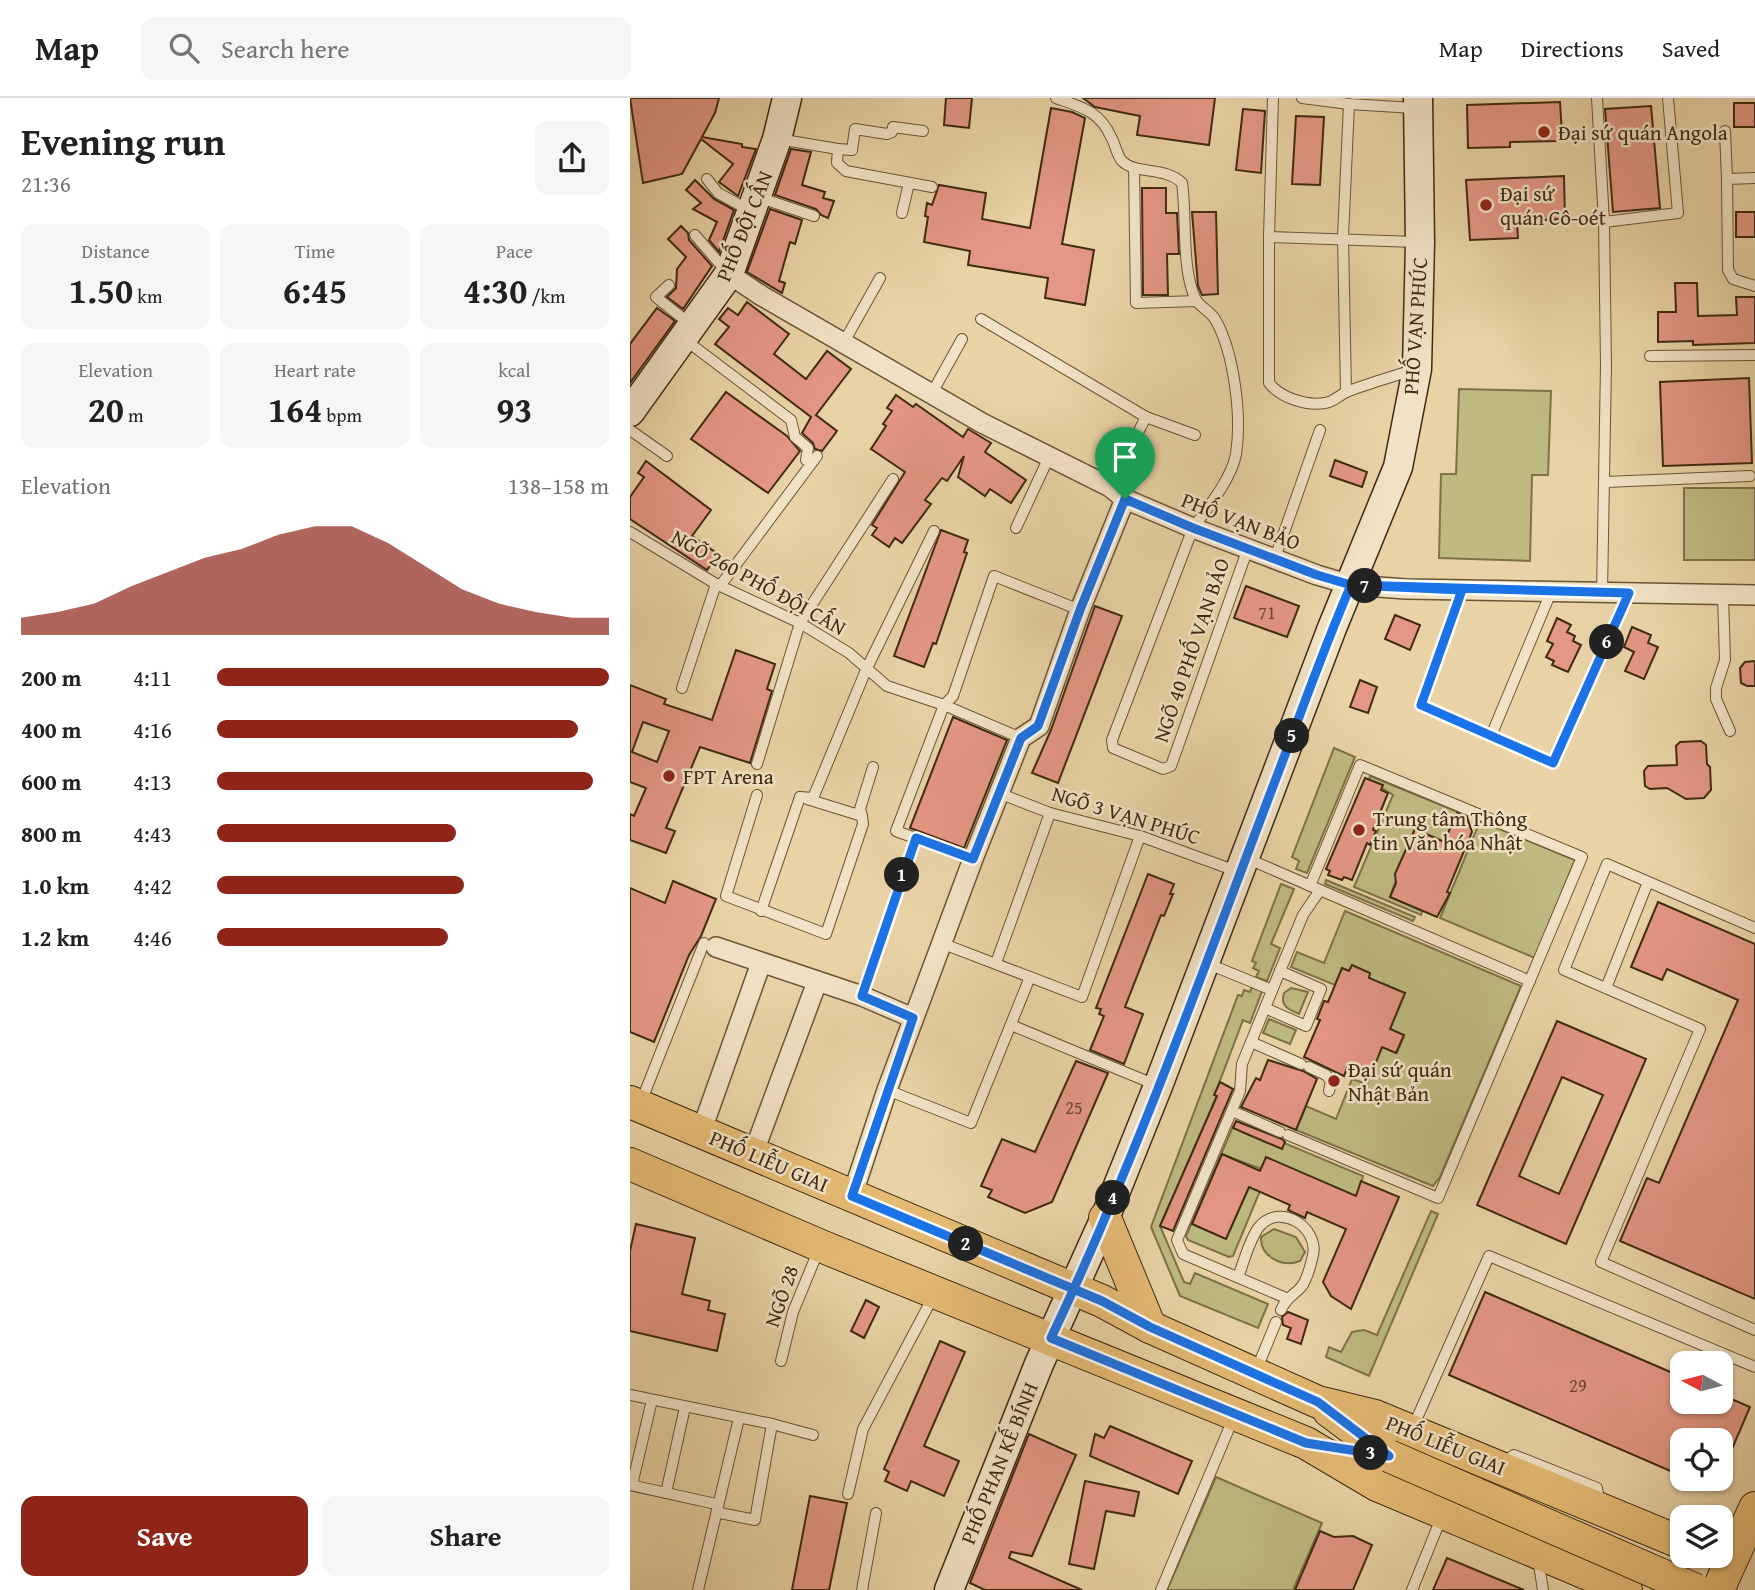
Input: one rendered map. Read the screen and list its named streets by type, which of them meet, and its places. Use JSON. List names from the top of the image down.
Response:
{
  "streets": {
    "main road": ["PHỐ LIỄU GIAI"],
    "street": [
      "PHỐ ĐỘI CẤN",
      "PHỐ VẠN PHÚC",
      "PHỐ VẠN BẢO",
      "PHỐ PHAN KẾ BÍNH"
    ],
    "lane": [
      "NGÕ 260 PHỐ ĐỘI CẤN",
      "NGÕ 40 PHỐ VẠN BẢO",
      "NGÕ 3 VẠN PHÚC",
      "NGÕ 28"
    ]
  },
  "crossings": [
    ["PHỐ ĐỘI CẤN", "PHỐ VẠN BẢO"],
    ["PHỐ VẠN PHÚC", "PHỐ VẠN BẢO"],
    ["PHỐ VẠN PHÚC", "NGÕ 3 VẠN PHÚC"],
    ["PHỐ VẠN PHÚC", "PHỐ LIỄU GIAI"],
    ["PHỐ VẠN PHÚC", "PHỐ PHAN KẾ BÍNH"],
    ["PHỐ VẠN BẢO", "NGÕ 40 PHỐ VẠN BẢO"],
    ["PHỐ LIỄU GIAI", "PHỐ PHAN KẾ BÍNH"]
  ],
  "places": [
    "Đại sứ quán Angola",
    "Đại sứ quán Cô-oét",
    "FPT Arena",
    "Trung tâm Thông tin Văn hóa Nhật",
    "Đại sứ quán Nhật Bản"
  ],
  "house_numbers": ["71", "25", "29"],
  "north": "left",
  "page": {
    "header": "Map",
    "search": "Search here",
    "nav": ["Map", "Directions", "Saved"],
    "heading": ["Evening run", "21:36"],
    "stats": [
      ["Distance", "1.50 km"],
      ["Time", "6:45"],
      ["Pace", "4:30 /km"],
      ["Elevation", "20 m"],
      ["Heart rate", "164 bpm"],
      ["kcal", "93"]
    ],
    "chart": ["Elevation", "138–158 m"],
    "pins": [
      "7",
      "6",
      "5",
      "1",
      "4",
      "2",
      "3"
    ],
    "list": [
      {
        "name": "200 m",
        "note": "4:11"
      },
      {
        "name": "400 m",
        "note": "4:16"
      },
      {
        "name": "600 m",
        "note": "4:13"
      },
      {
        "name": "800 m",
        "note": "4:43"
      },
      {
        "name": "1.0 km",
        "note": "4:42"
      },
      {
        "name": "1.2 km",
        "note": "4:46"
      }
    ],
    "buttons": ["Save", "Share"]
  }
}
